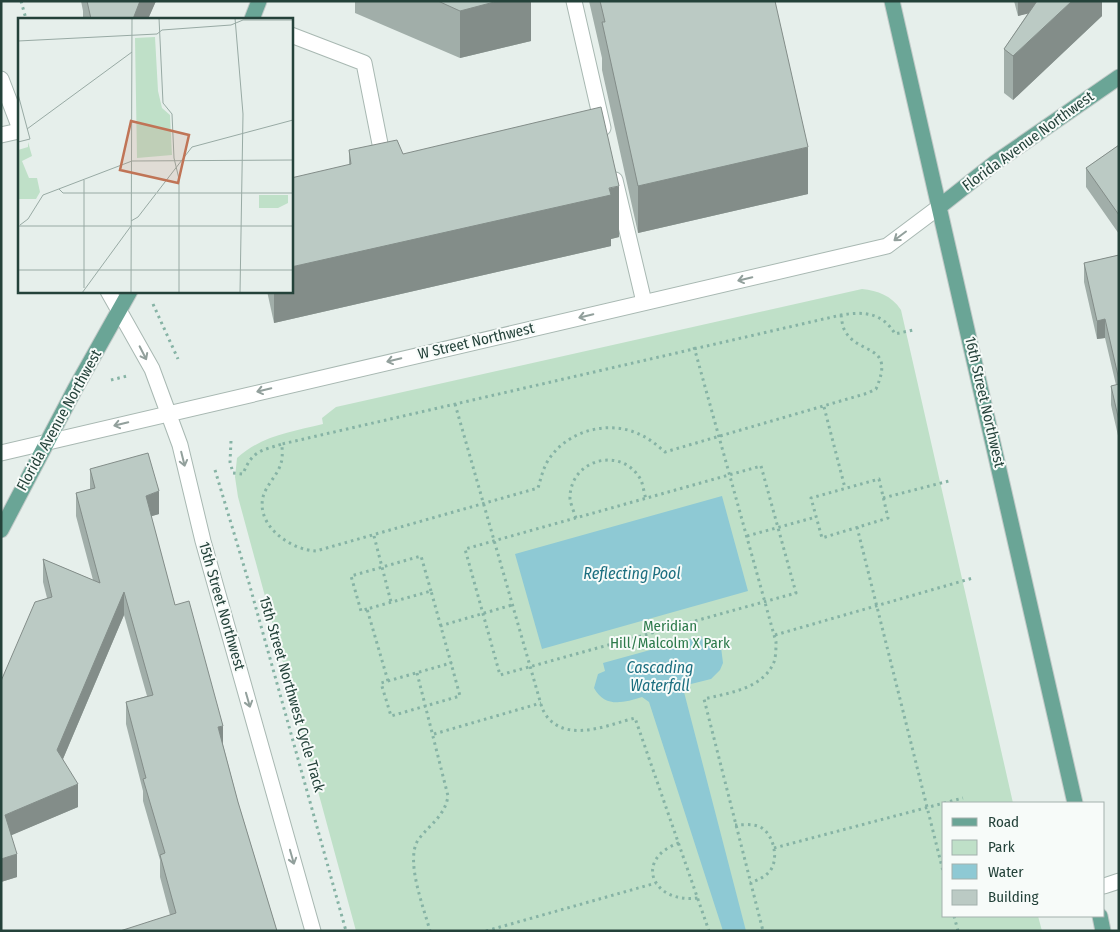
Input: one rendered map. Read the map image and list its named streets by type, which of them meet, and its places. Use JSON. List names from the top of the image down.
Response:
{
  "streets": {
    "main road": ["Florida Avenue Northwest", "16th Street Northwest"],
    "street": ["W Street Northwest", "15th Street Northwest"],
    "path": ["15th Street Northwest Cycle Track"]
  },
  "crossings": [
    ["Florida Avenue Northwest", "W Street Northwest"],
    ["Florida Avenue Northwest", "16th Street Northwest"],
    ["Florida Avenue Northwest", "15th Street Northwest"],
    ["W Street Northwest", "16th Street Northwest"],
    ["W Street Northwest", "15th Street Northwest"]
  ],
  "one_way": ["W Street Northwest", "15th Street Northwest"],
  "water": ["Reflecting Pool", "Cascading Waterfall"],
  "parks": ["Meridian Hill/Malcolm X Park"],
  "legend": [
    "Road",
    "Park",
    "Water",
    "Building"
  ]
}
